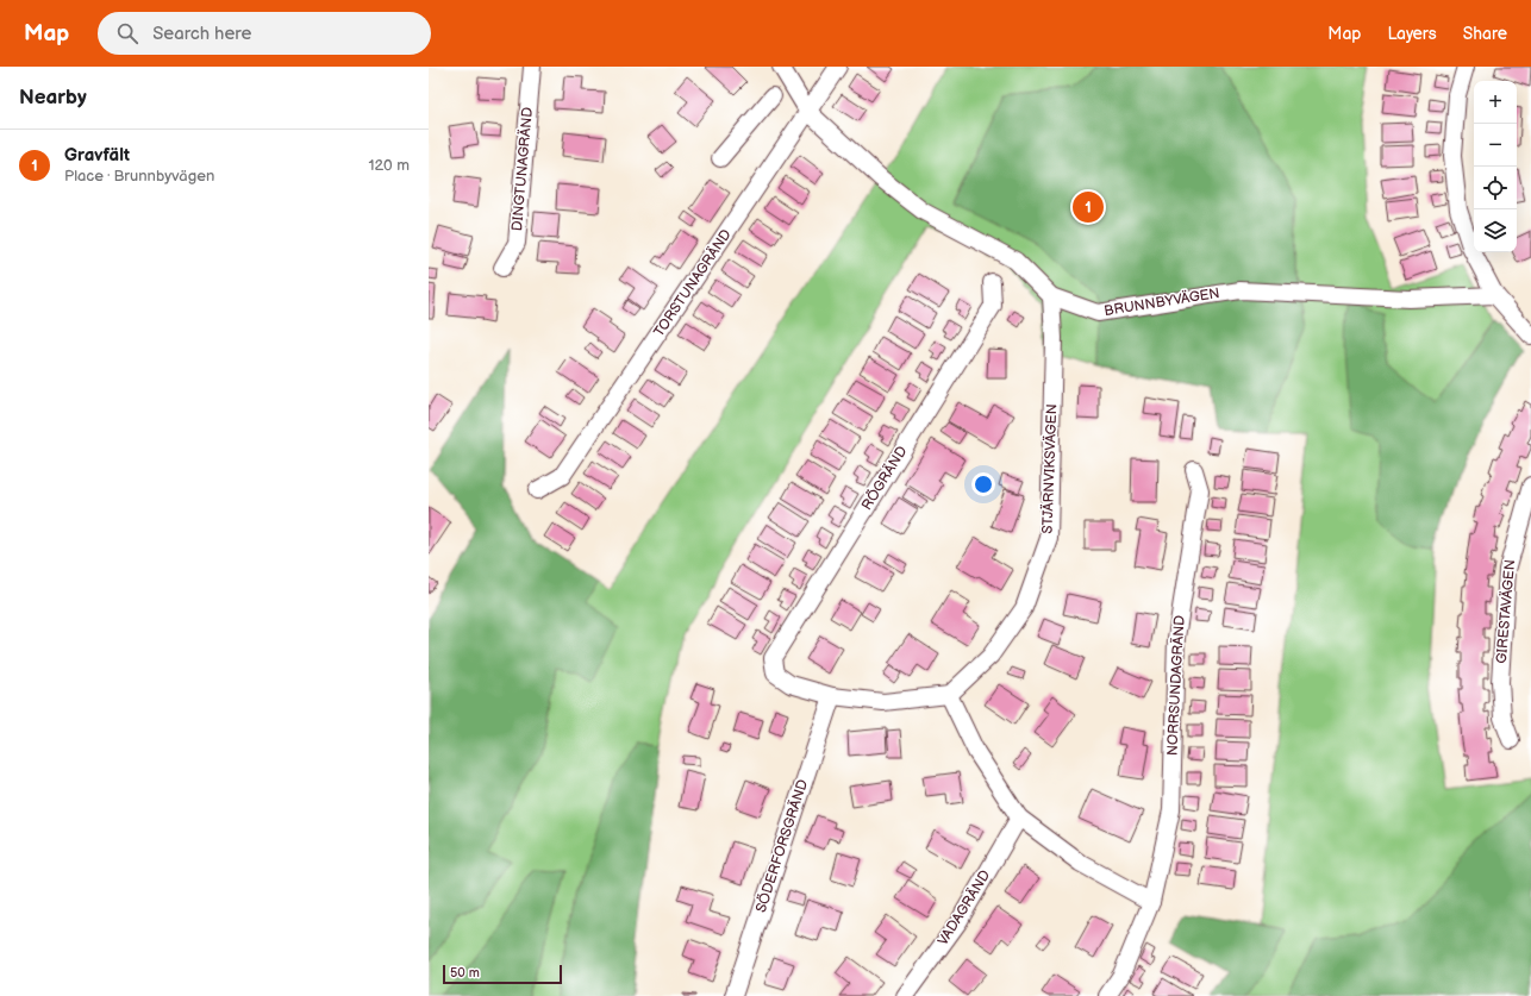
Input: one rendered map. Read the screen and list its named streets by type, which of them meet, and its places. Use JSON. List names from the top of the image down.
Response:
{
  "streets": {
    "street": [
      "DINGTUNAGRÄND",
      "TORSTUNAGRÄND",
      "BRUNNBYVÄGEN",
      "STJÄRNVIKSVÄGEN",
      "RÖGRÄND",
      "GIRESTAVÄGEN",
      "NORRSUNDAGRÄND",
      "SÖDERFORSGRÄND",
      "VADAGRÄND"
    ]
  },
  "crossings": [
    ["TORSTUNAGRÄND", "BRUNNBYVÄGEN"],
    ["BRUNNBYVÄGEN", "STJÄRNVIKSVÄGEN"],
    ["RÖGRÄND", "SÖDERFORSGRÄND"]
  ],
  "scale_bar": "50 m",
  "page": {
    "header": "Map",
    "search": "Search here",
    "nav": ["Map", "Layers", "Share"],
    "heading": "Nearby",
    "map_buttons": ["+", "−"],
    "list": [
      {
        "mark": "1",
        "name": "Gravfält",
        "note": "Place · Brunnbyvägen",
        "value": "120 m"
      }
    ],
    "pins": "1",
    "scale": "50 m"
  }
}
